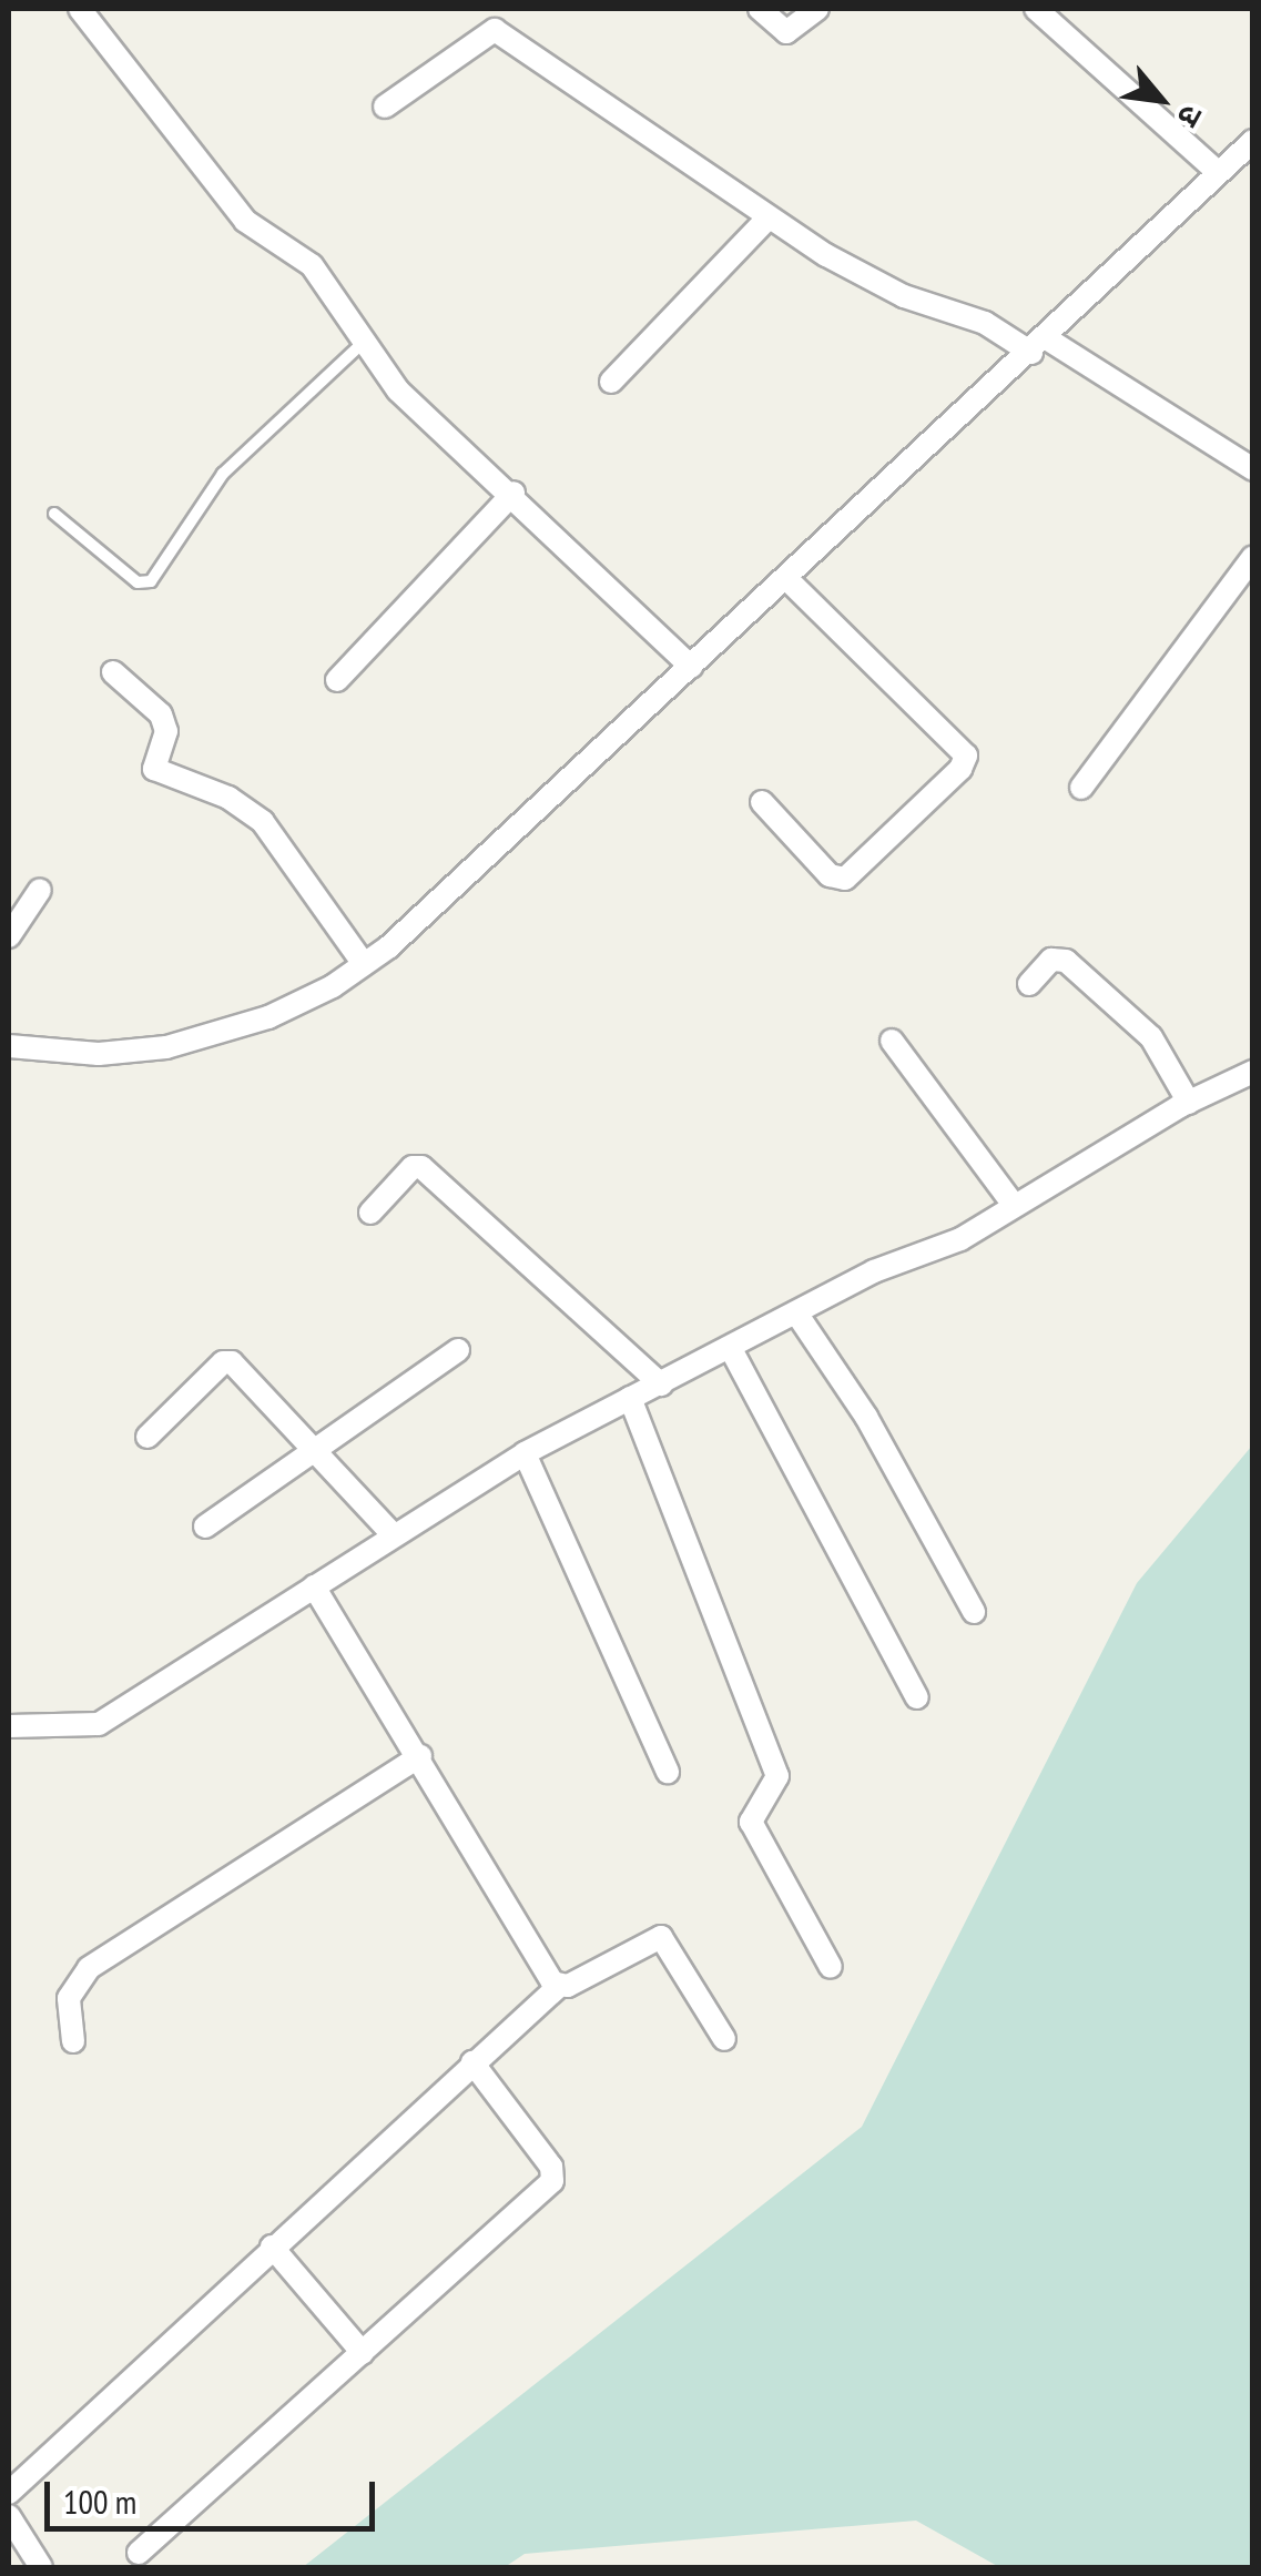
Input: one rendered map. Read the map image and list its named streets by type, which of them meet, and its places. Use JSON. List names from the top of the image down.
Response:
{
  "scale_bar": "100 m",
  "north": "bottom right"
}
